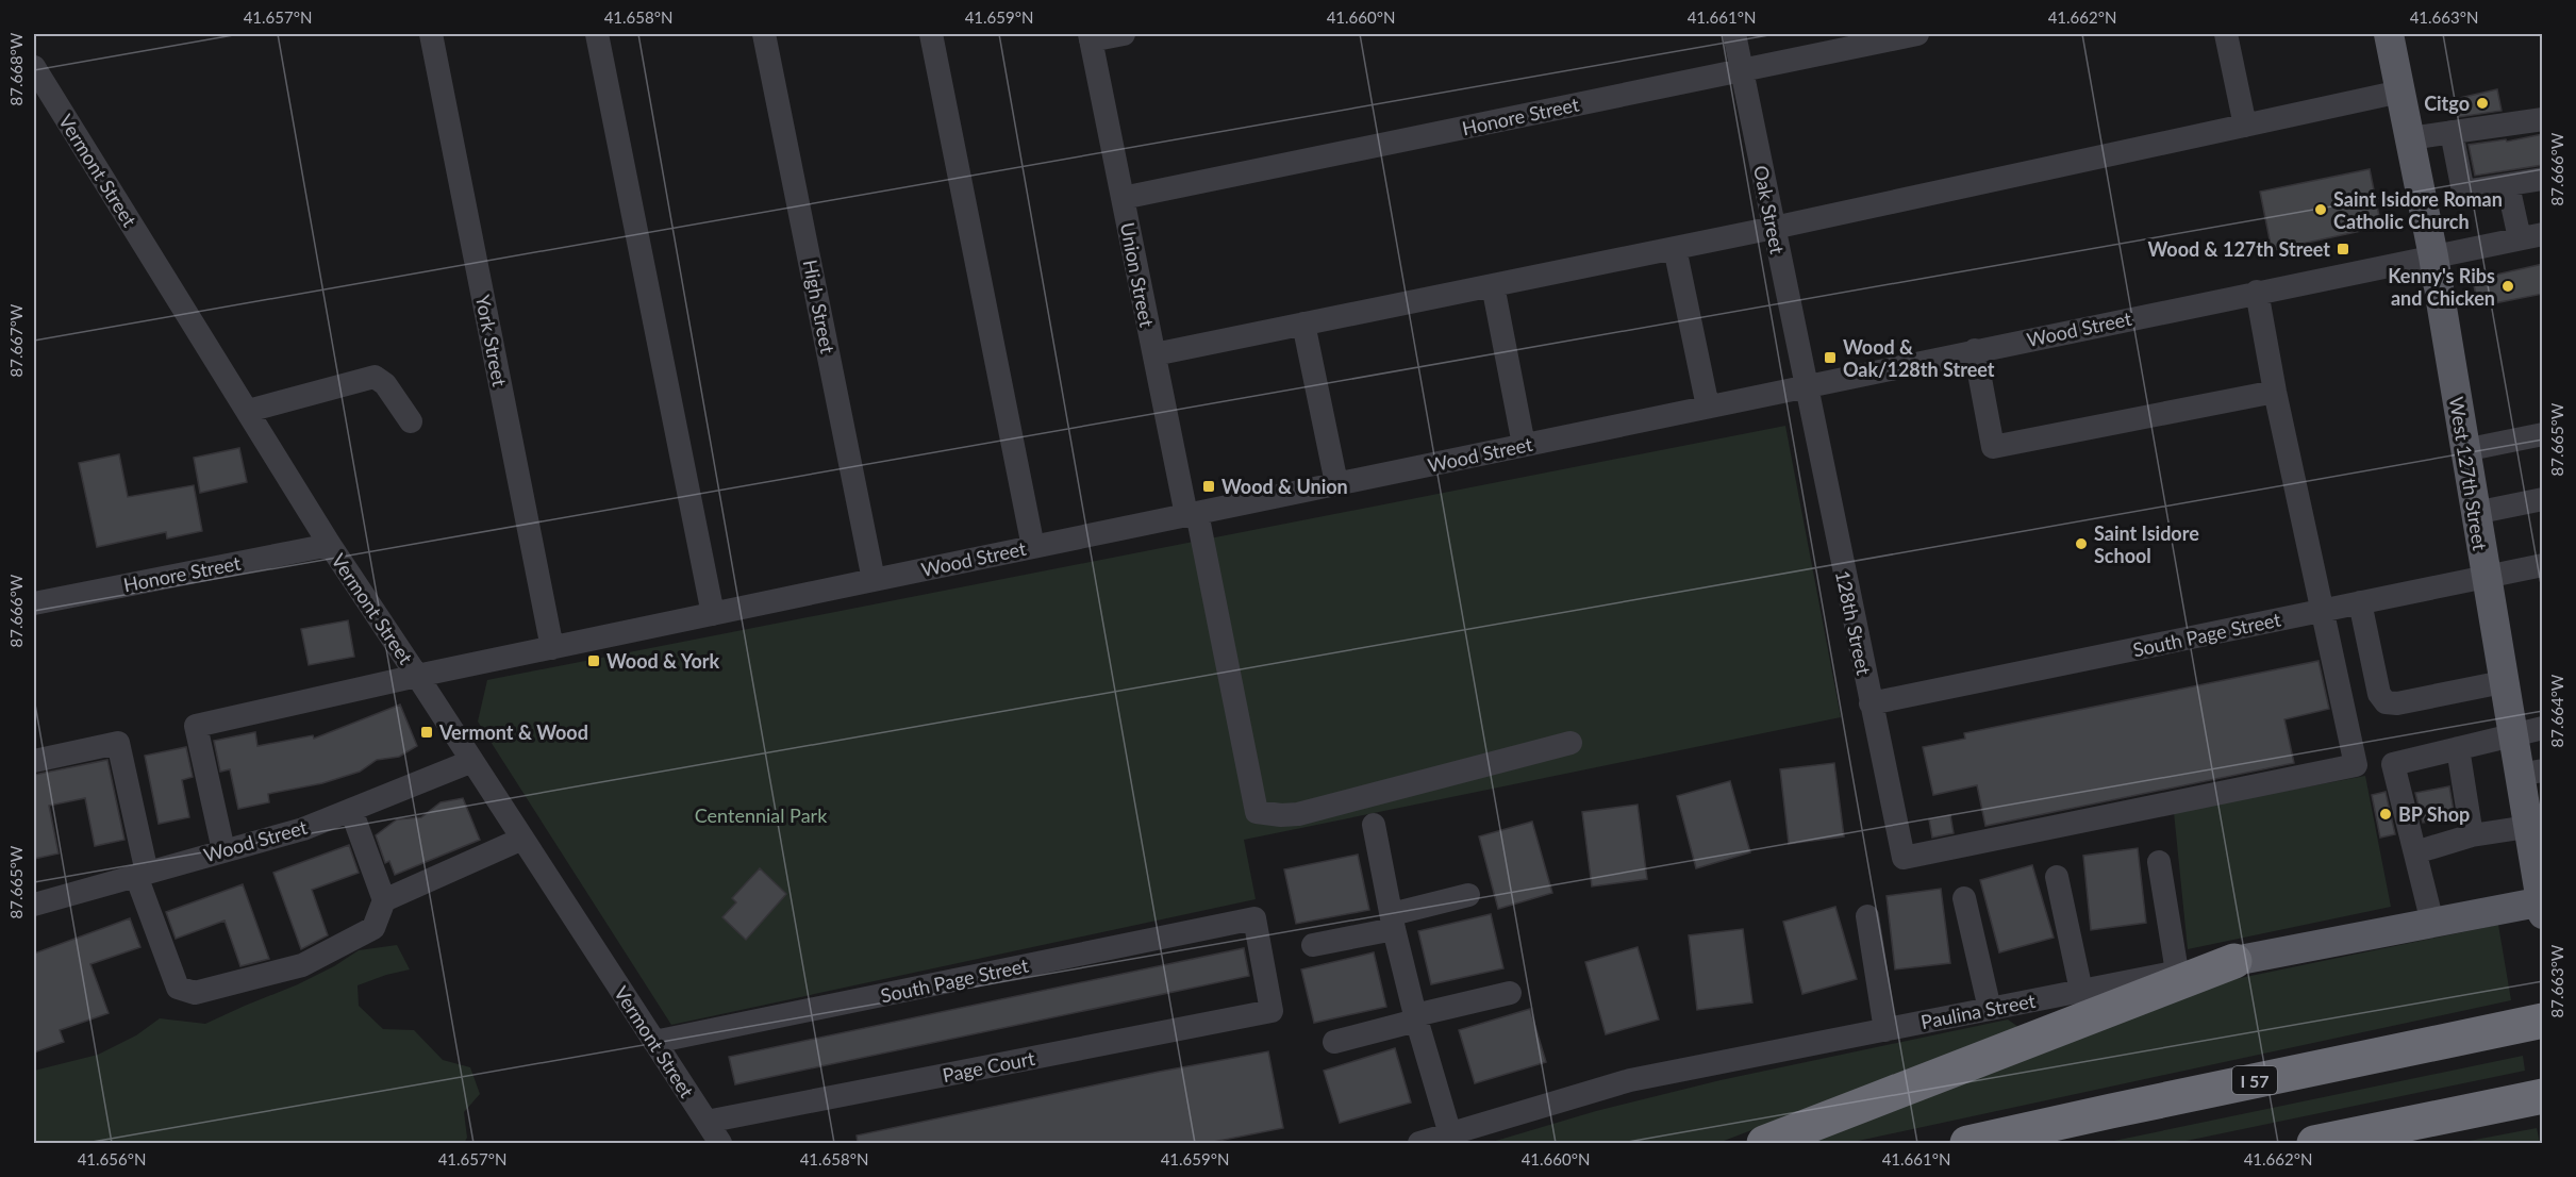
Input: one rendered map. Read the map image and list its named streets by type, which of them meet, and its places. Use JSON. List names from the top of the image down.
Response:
{
  "streets": {
    "highway": ["I 57"],
    "main road": ["West 127th Street", "Paulina Street"],
    "street": [
      "Honore Street",
      "Vermont Street",
      "Oak Street",
      "Union Street",
      "High Street",
      "Wood Street",
      "York Street",
      "128th Street",
      "South Page Street",
      "Page Court"
    ]
  },
  "crossings": [
    ["Honore Street", "Vermont Street"],
    ["Honore Street", "Oak Street"],
    ["Honore Street", "Union Street"],
    ["Vermont Street", "Wood Street"],
    ["Vermont Street", "South Page Street"],
    ["Vermont Street", "Page Court"],
    ["Oak Street", "Wood Street"],
    ["Oak Street", "128th Street"],
    ["Union Street", "Wood Street"],
    ["High Street", "Wood Street"],
    ["Wood Street", "York Street"],
    ["Wood Street", "West 127th Street"],
    ["Wood Street", "128th Street"],
    ["West 127th Street", "South Page Street"],
    ["West 127th Street", "Paulina Street"],
    ["128th Street", "South Page Street"],
    ["South Page Street", "Page Court"]
  ],
  "parks": ["Centennial Park"],
  "places": {
    "other": [
      "Citgo",
      "Saint Isidore Roman Catholic Church",
      "Kenny's Ribs and Chicken",
      "Saint Isidore School",
      "BP Shop"
    ],
    "transit": [
      "Wood & 127th Street",
      "Wood & Oak/128th Street",
      "Wood & Union",
      "Wood & York",
      "Vermont & Wood"
    ]
  },
  "coordinates": [
    "41.657°N",
    "41.658°N",
    "41.659°N",
    "41.660°N",
    "41.661°N",
    "41.662°N",
    "41.663°N",
    "87.668°W",
    "87.666°W",
    "87.667°W",
    "87.665°W",
    "87.664°W",
    "87.663°W",
    "41.656°N"
  ]
}
